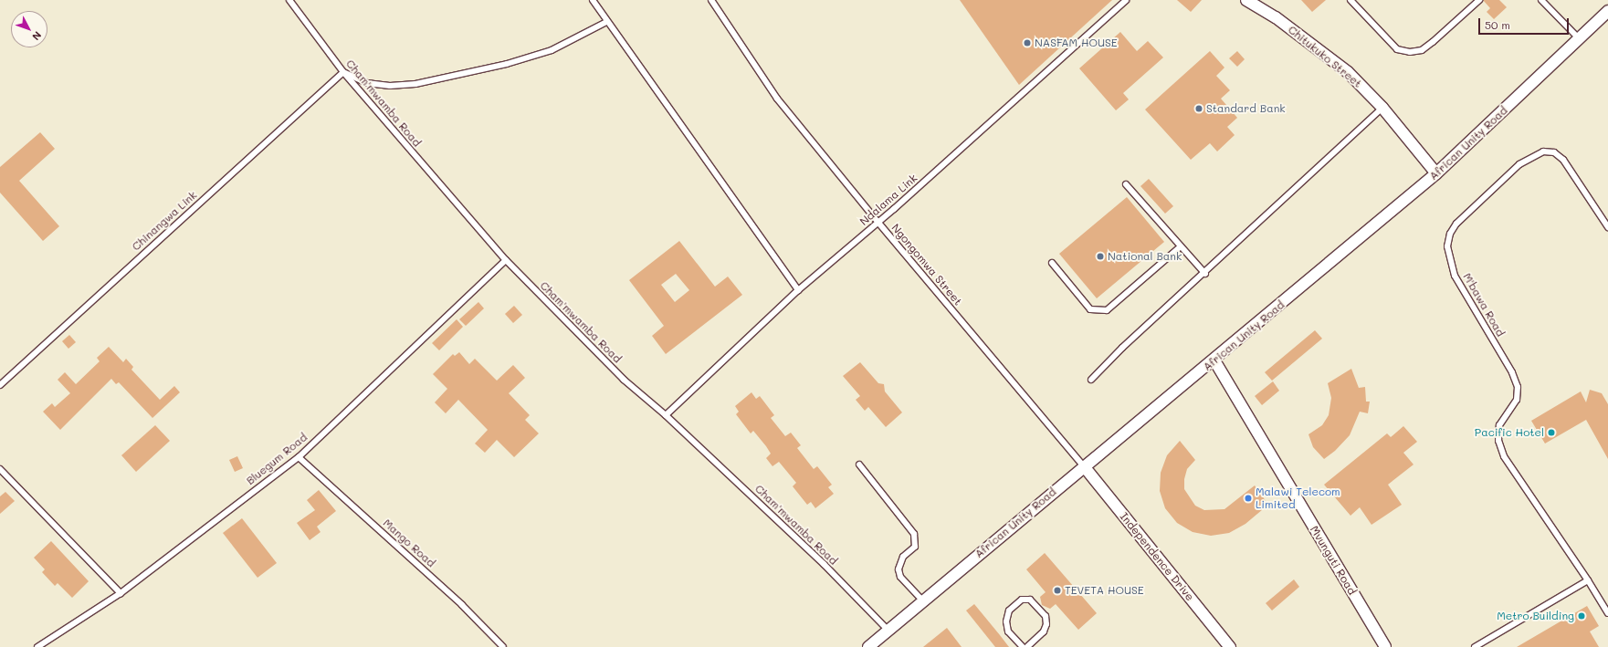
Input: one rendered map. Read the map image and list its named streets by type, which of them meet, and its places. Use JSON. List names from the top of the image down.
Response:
{
  "streets": {
    "street": [
      "Chitukuko Street",
      "African Unity Road",
      "Independence Drive",
      "Mvunguti Road"
    ],
    "lane": [
      "Cham'mwamba Road",
      "Ndalama Link",
      "Chinangwa Link",
      "Ngongomwa Street",
      "M'bawa Road",
      "Bluegum Road",
      "Mango Road"
    ]
  },
  "crossings": [
    ["Chitukuko Street", "African Unity Road"],
    ["Cham'mwamba Road", "African Unity Road"],
    ["Cham'mwamba Road", "Ndalama Link"],
    ["Cham'mwamba Road", "Chinangwa Link"],
    ["Cham'mwamba Road", "Bluegum Road"],
    ["African Unity Road", "Ngongomwa Street"],
    ["African Unity Road", "Independence Drive"],
    ["African Unity Road", "Mvunguti Road"],
    ["Ndalama Link", "Ngongomwa Street"],
    ["Ngongomwa Street", "Independence Drive"],
    ["Bluegum Road", "Mango Road"]
  ],
  "places": [
    "NASFAM HOUSE",
    "Standard Bank",
    "National Bank",
    "Pacific Hotel",
    "Malawi Telecom Limited",
    "TEVETA HOUSE",
    "Metro Building"
  ],
  "scale_bar": "50 m",
  "north": "bottom right"
}
